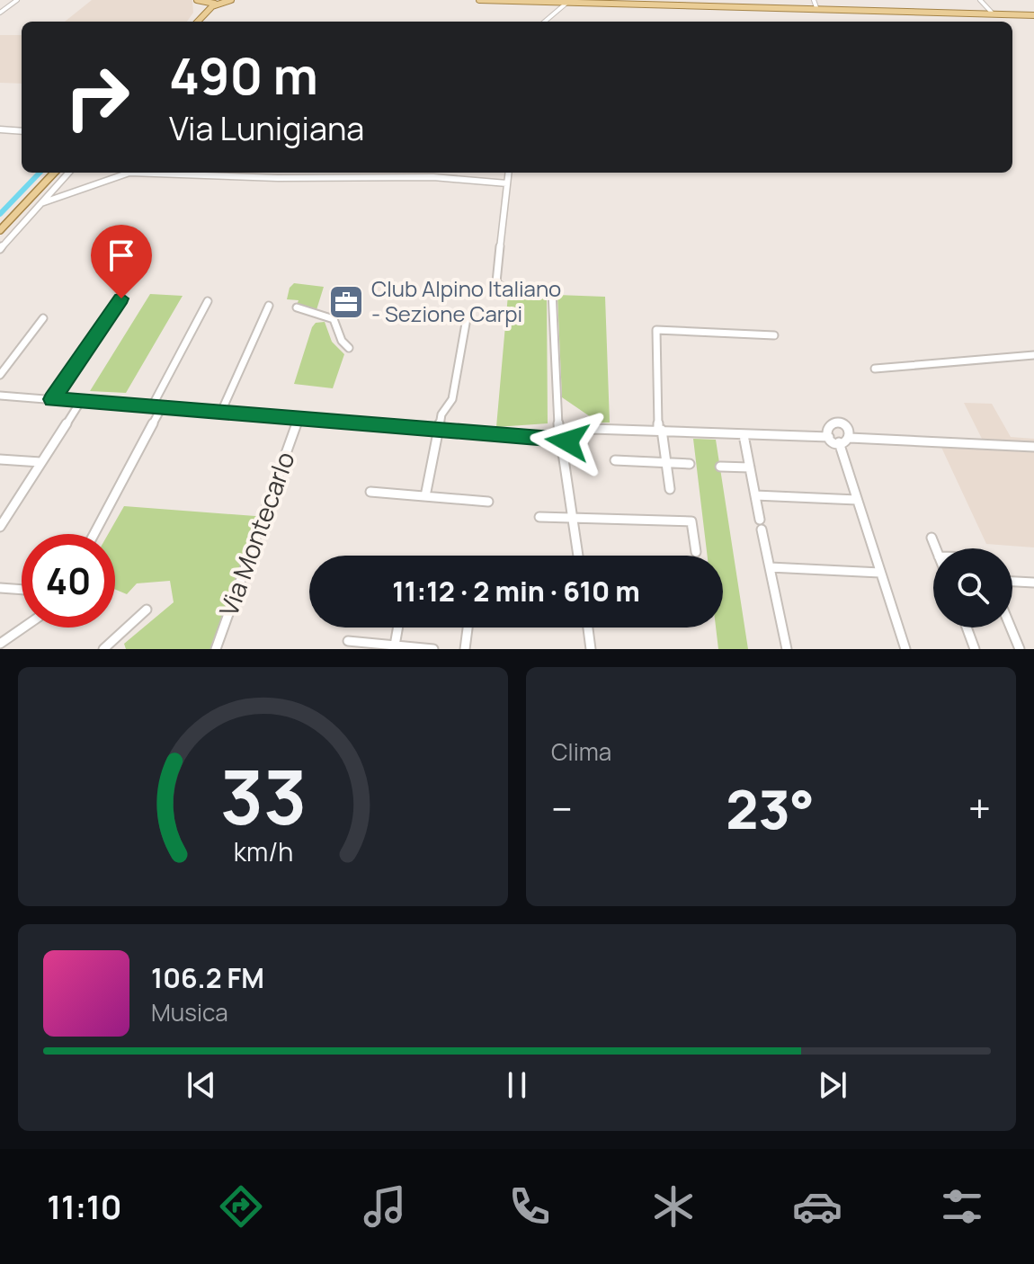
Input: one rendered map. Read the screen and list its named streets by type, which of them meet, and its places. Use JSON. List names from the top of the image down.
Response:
{
  "streets": {
    "street": ["Via Montecarlo"]
  },
  "places": {
    "office": ["Club Alpino Italiano - Sezione Carpi"]
  },
  "page": {
    "turn": ["490 m", "Via Lunigiana"],
    "limit": "40",
    "trip": "11:12 · 2 min · 610 m",
    "tile": "Clima",
    "heat": ["−", "23°", "+"],
    "song": ["106.2 FM", "Musica"],
    "tabs": "11:10",
    "gauge": ["33", "km/h"]
  }
}
